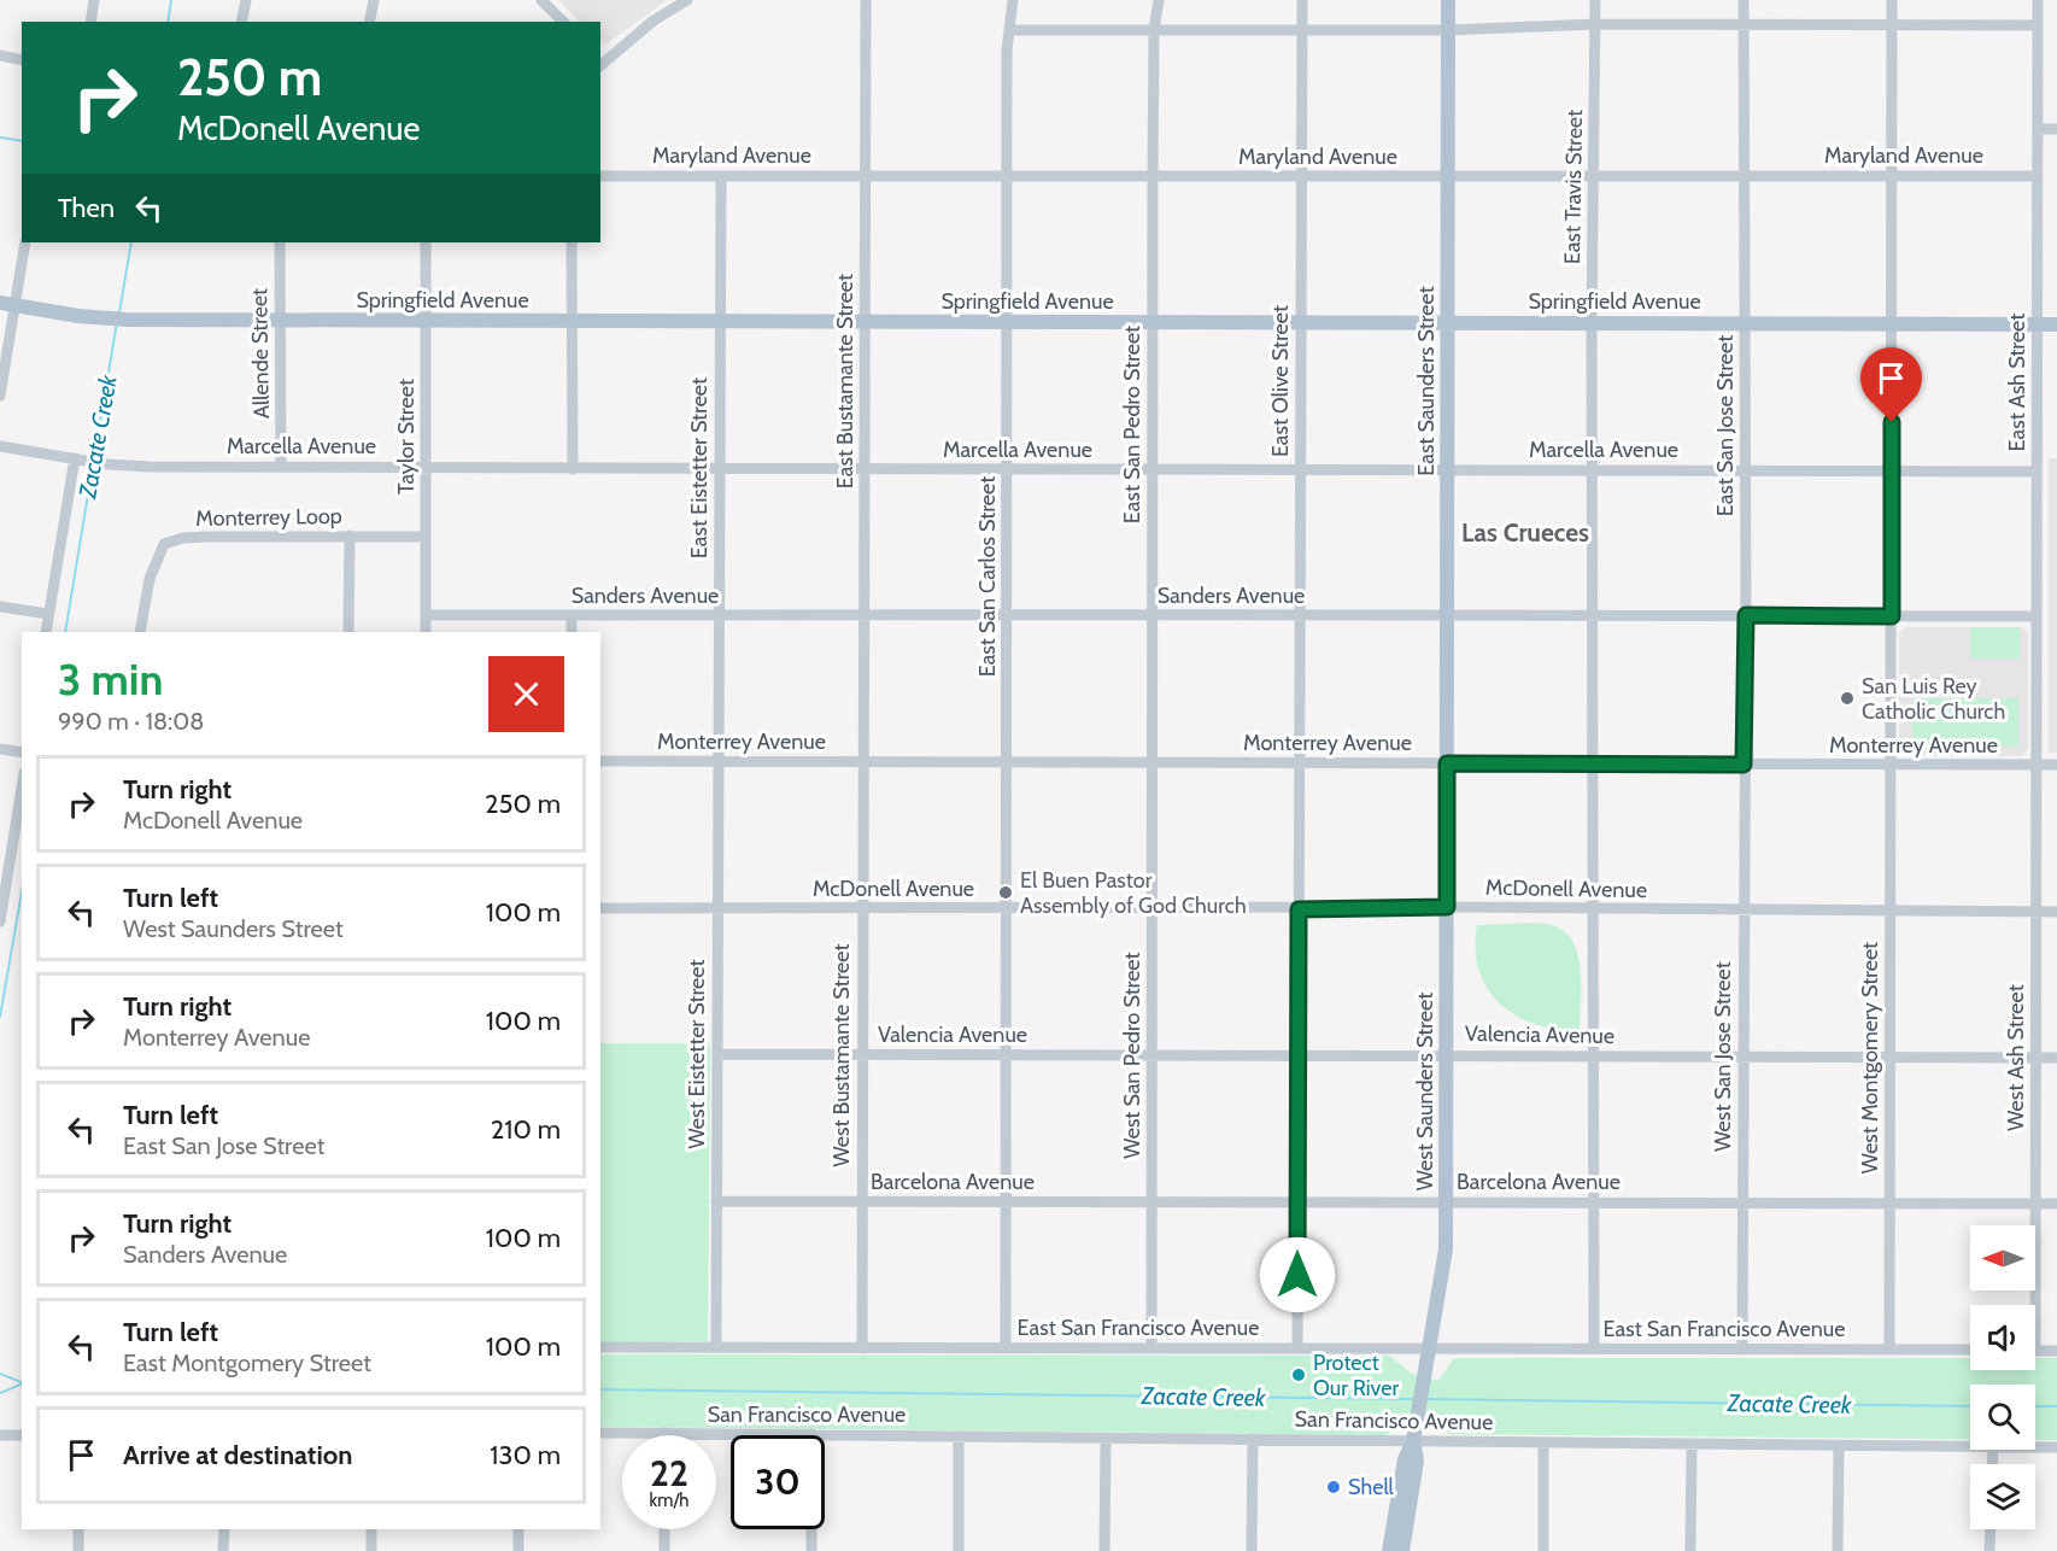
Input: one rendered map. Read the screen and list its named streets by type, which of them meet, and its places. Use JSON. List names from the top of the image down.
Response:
{
  "streets": {
    "main road": ["Springfield Avenue", "East Saunders Street", "West Saunders Street"],
    "street": [
      "Maryland Avenue",
      "East Travis Street",
      "Allende Street",
      "East Bustamante Street",
      "East Olive Street",
      "East Ash Street",
      "East San Pedro Street",
      "East San Jose Street",
      "Taylor Street",
      "Marcella Avenue",
      "East Eistetter Street",
      "Monterrey Loop",
      "East San Carlos Street",
      "Sanders Avenue",
      "Monterrey Avenue",
      "McDonell Avenue",
      "Valencia Avenue",
      "West Eistetter Street",
      "West Bustamante Street",
      "West San Pedro Street",
      "West San Jose Street",
      "West Montgomery Street",
      "West Ash Street",
      "Barcelona Avenue",
      "East San Francisco Avenue",
      "San Francisco Avenue"
    ]
  },
  "crossings": [
    ["Maryland Avenue", "East Travis Street"],
    ["Maryland Avenue", "East Bustamante Street"],
    ["Maryland Avenue", "East Olive Street"],
    ["Maryland Avenue", "East Saunders Street"],
    ["Maryland Avenue", "East Ash Street"],
    ["Maryland Avenue", "East San Pedro Street"],
    ["Maryland Avenue", "East San Jose Street"],
    ["Maryland Avenue", "East Eistetter Street"],
    ["Maryland Avenue", "East San Carlos Street"],
    ["Maryland Avenue", "West Montgomery Street"],
    ["East Travis Street", "Springfield Avenue"],
    ["East Travis Street", "Marcella Avenue"],
    ["East Travis Street", "Sanders Avenue"],
    ["East Travis Street", "Monterrey Avenue"],
    ["East Travis Street", "McDonell Avenue"],
    ["East Travis Street", "Valencia Avenue"],
    ["East Travis Street", "Barcelona Avenue"],
    ["East Travis Street", "East San Francisco Avenue"],
    ["Springfield Avenue", "Allende Street"],
    ["Springfield Avenue", "East Bustamante Street"],
    ["Springfield Avenue", "East Olive Street"],
    ["Springfield Avenue", "East Saunders Street"],
    ["Springfield Avenue", "East Ash Street"],
    ["Springfield Avenue", "East San Pedro Street"],
    ["Springfield Avenue", "East San Jose Street"],
    ["Springfield Avenue", "Taylor Street"],
    ["Springfield Avenue", "East Eistetter Street"],
    ["Springfield Avenue", "East San Carlos Street"],
    ["Springfield Avenue", "West Montgomery Street"],
    ["Allende Street", "Marcella Avenue"],
    ["East Bustamante Street", "Marcella Avenue"],
    ["East Bustamante Street", "Sanders Avenue"],
    ["East Bustamante Street", "Monterrey Avenue"],
    ["East Bustamante Street", "West Bustamante Street"],
    ["East Olive Street", "Marcella Avenue"],
    ["East Olive Street", "Sanders Avenue"],
    ["East Olive Street", "Monterrey Avenue"],
    ["East Olive Street", "McDonell Avenue"],
    ["East Olive Street", "Valencia Avenue"],
    ["East Olive Street", "Barcelona Avenue"],
    ["East Olive Street", "East San Francisco Avenue"],
    ["East Saunders Street", "Marcella Avenue"],
    ["East Saunders Street", "Sanders Avenue"],
    ["East Saunders Street", "Monterrey Avenue"],
    ["East Saunders Street", "West Saunders Street"],
    ["East Ash Street", "Marcella Avenue"],
    ["East Ash Street", "Sanders Avenue"],
    ["East Ash Street", "Monterrey Avenue"],
    ["East Ash Street", "West Ash Street"],
    ["East San Pedro Street", "Marcella Avenue"],
    ["East San Pedro Street", "Sanders Avenue"],
    ["East San Pedro Street", "Monterrey Avenue"],
    ["East San Pedro Street", "West San Pedro Street"],
    ["East San Jose Street", "Marcella Avenue"],
    ["East San Jose Street", "Sanders Avenue"],
    ["East San Jose Street", "Monterrey Avenue"],
    ["East San Jose Street", "West San Jose Street"],
    ["Taylor Street", "Marcella Avenue"],
    ["Taylor Street", "Monterrey Loop"],
    ["Taylor Street", "Sanders Avenue"],
    ["Marcella Avenue", "East Eistetter Street"],
    ["Marcella Avenue", "East San Carlos Street"],
    ["Marcella Avenue", "West Montgomery Street"],
    ["East Eistetter Street", "Sanders Avenue"],
    ["East Eistetter Street", "Monterrey Avenue"],
    ["East Eistetter Street", "West Eistetter Street"],
    ["East San Carlos Street", "Sanders Avenue"],
    ["East San Carlos Street", "Monterrey Avenue"],
    ["East San Carlos Street", "McDonell Avenue"],
    ["East San Carlos Street", "Valencia Avenue"],
    ["East San Carlos Street", "Barcelona Avenue"],
    ["East San Carlos Street", "East San Francisco Avenue"],
    ["Sanders Avenue", "West Montgomery Street"],
    ["Monterrey Avenue", "West Eistetter Street"],
    ["Monterrey Avenue", "West Bustamante Street"],
    ["Monterrey Avenue", "West San Pedro Street"],
    ["Monterrey Avenue", "West San Jose Street"],
    ["Monterrey Avenue", "West Montgomery Street"],
    ["Monterrey Avenue", "West Ash Street"],
    ["Monterrey Avenue", "West Saunders Street"],
    ["McDonell Avenue", "West Eistetter Street"],
    ["McDonell Avenue", "West Bustamante Street"],
    ["McDonell Avenue", "West San Pedro Street"],
    ["McDonell Avenue", "West San Jose Street"],
    ["McDonell Avenue", "West Montgomery Street"],
    ["McDonell Avenue", "West Ash Street"],
    ["McDonell Avenue", "West Saunders Street"],
    ["Valencia Avenue", "West Eistetter Street"],
    ["Valencia Avenue", "West Bustamante Street"],
    ["Valencia Avenue", "West San Pedro Street"],
    ["Valencia Avenue", "West San Jose Street"],
    ["Valencia Avenue", "West Montgomery Street"],
    ["Valencia Avenue", "West Ash Street"],
    ["Valencia Avenue", "West Saunders Street"],
    ["West Eistetter Street", "Barcelona Avenue"],
    ["West Eistetter Street", "East San Francisco Avenue"],
    ["West Bustamante Street", "Barcelona Avenue"],
    ["West Bustamante Street", "East San Francisco Avenue"],
    ["West San Pedro Street", "Barcelona Avenue"],
    ["West San Pedro Street", "East San Francisco Avenue"],
    ["West San Jose Street", "Barcelona Avenue"],
    ["West San Jose Street", "East San Francisco Avenue"],
    ["West Montgomery Street", "Barcelona Avenue"],
    ["West Montgomery Street", "East San Francisco Avenue"],
    ["West Ash Street", "Barcelona Avenue"],
    ["West Saunders Street", "Barcelona Avenue"],
    ["West Saunders Street", "East San Francisco Avenue"],
    ["West Saunders Street", "San Francisco Avenue"]
  ],
  "districts": ["Las Crueces"],
  "water": ["Zacate Creek"],
  "places": [
    "San Luis Rey Catholic Church",
    "El Buen Pastor Assembly of God Church",
    "Protect Our River",
    "Shell"
  ],
  "north": "left",
  "page": {
    "turn": ["250 m", "McDonell Avenue"],
    "then": "Then",
    "heading": ["3 min", "990 m · 18:08"],
    "list": [
      {
        "name": "Turn right",
        "note": "McDonell Avenue",
        "value": "250 m"
      },
      {
        "name": "Turn left",
        "note": "West Saunders Street",
        "value": "100 m"
      },
      {
        "name": "Turn right",
        "note": "Monterrey Avenue",
        "value": "100 m"
      },
      {
        "name": "Turn left",
        "note": "East San Jose Street",
        "value": "210 m"
      },
      {
        "name": "Turn right",
        "note": "Sanders Avenue",
        "value": "100 m"
      },
      {
        "name": "Turn left",
        "note": "East Montgomery Street",
        "value": "100 m"
      },
      {
        "name": "Arrive at destination",
        "value": "130 m"
      }
    ],
    "speed": "22 km/h",
    "limit": "30"
  }
}
